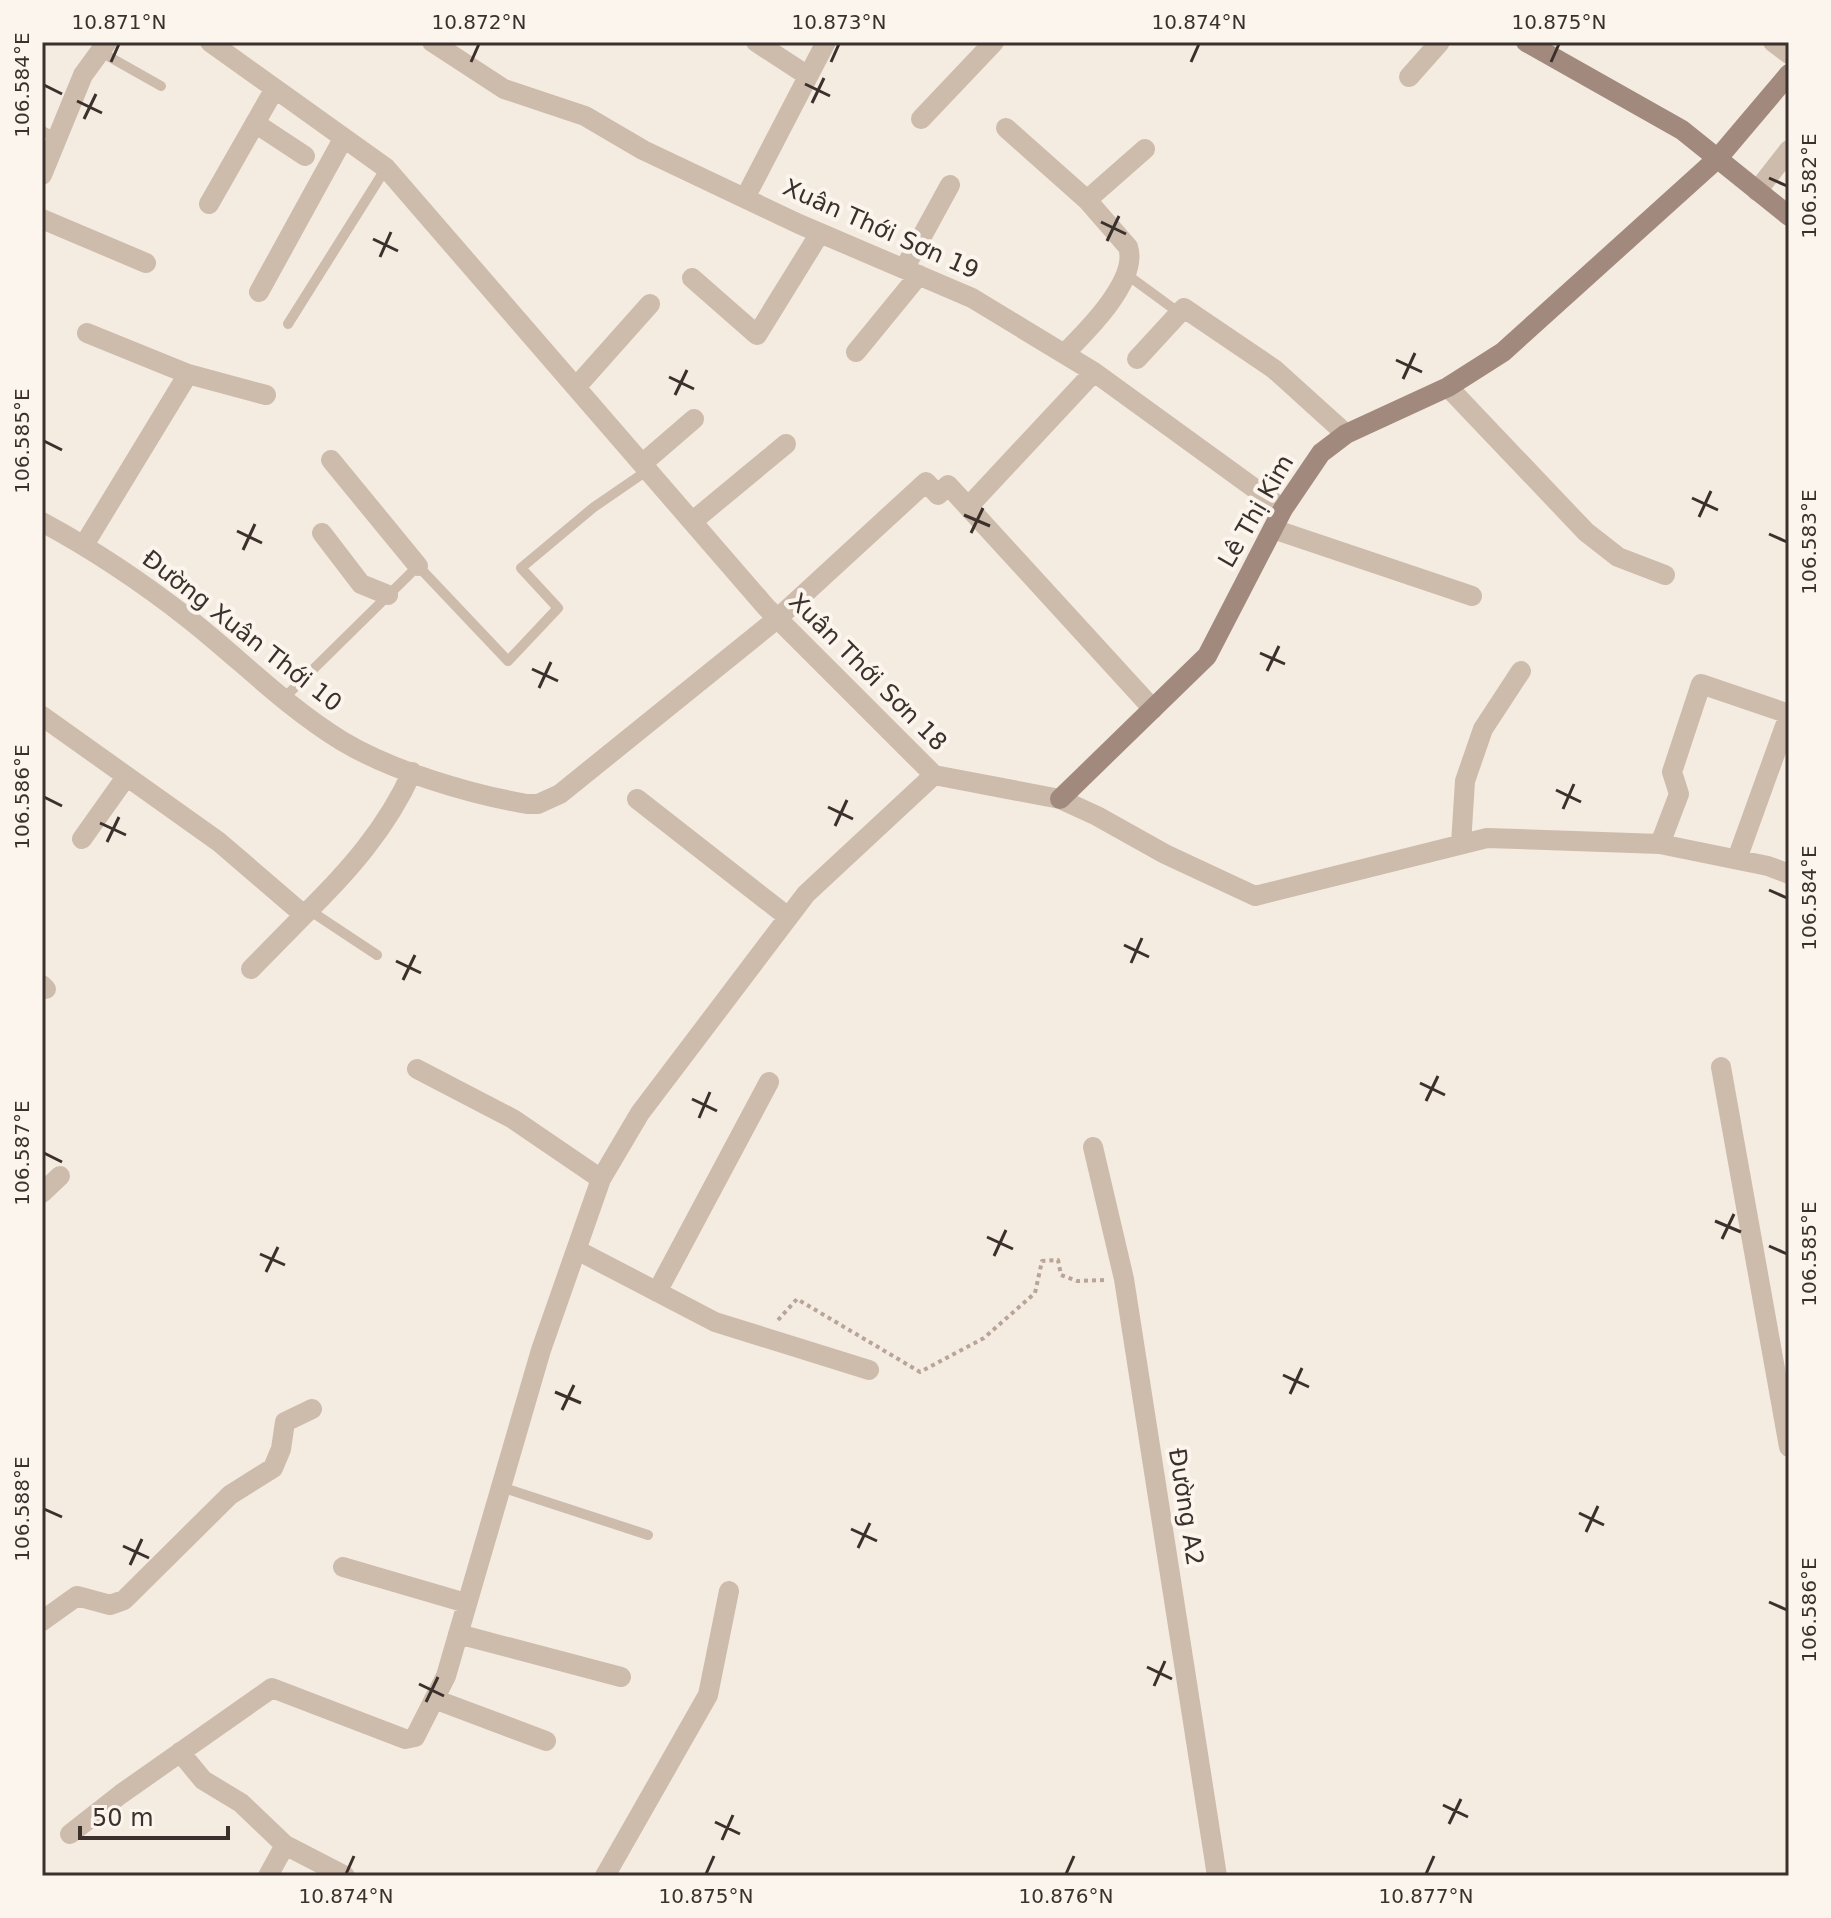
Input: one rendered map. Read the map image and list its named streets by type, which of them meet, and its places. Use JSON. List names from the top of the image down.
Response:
{
  "streets": {
    "street": [
      "Xuân Thới Sơn 19",
      "Lê Thị Kim",
      "Đường Xuân Thới 10",
      "Xuân Thới Sơn 18",
      "Đường A2"
    ]
  },
  "crossings": [
    ["Xuân Thới Sơn 19", "Lê Thị Kim"],
    ["Lê Thị Kim", "Xuân Thới Sơn 18"],
    ["Đường Xuân Thới 10", "Xuân Thới Sơn 18"]
  ],
  "scale_bar": "50 m",
  "coordinates": [
    "10.871°N",
    "10.872°N",
    "10.873°N",
    "10.874°N",
    "10.875°N",
    "106.584°E",
    "106.582°E",
    "106.585°E",
    "106.583°E",
    "106.586°E",
    "106.587°E",
    "106.588°E",
    "10.876°N",
    "10.877°N"
  ]
}
